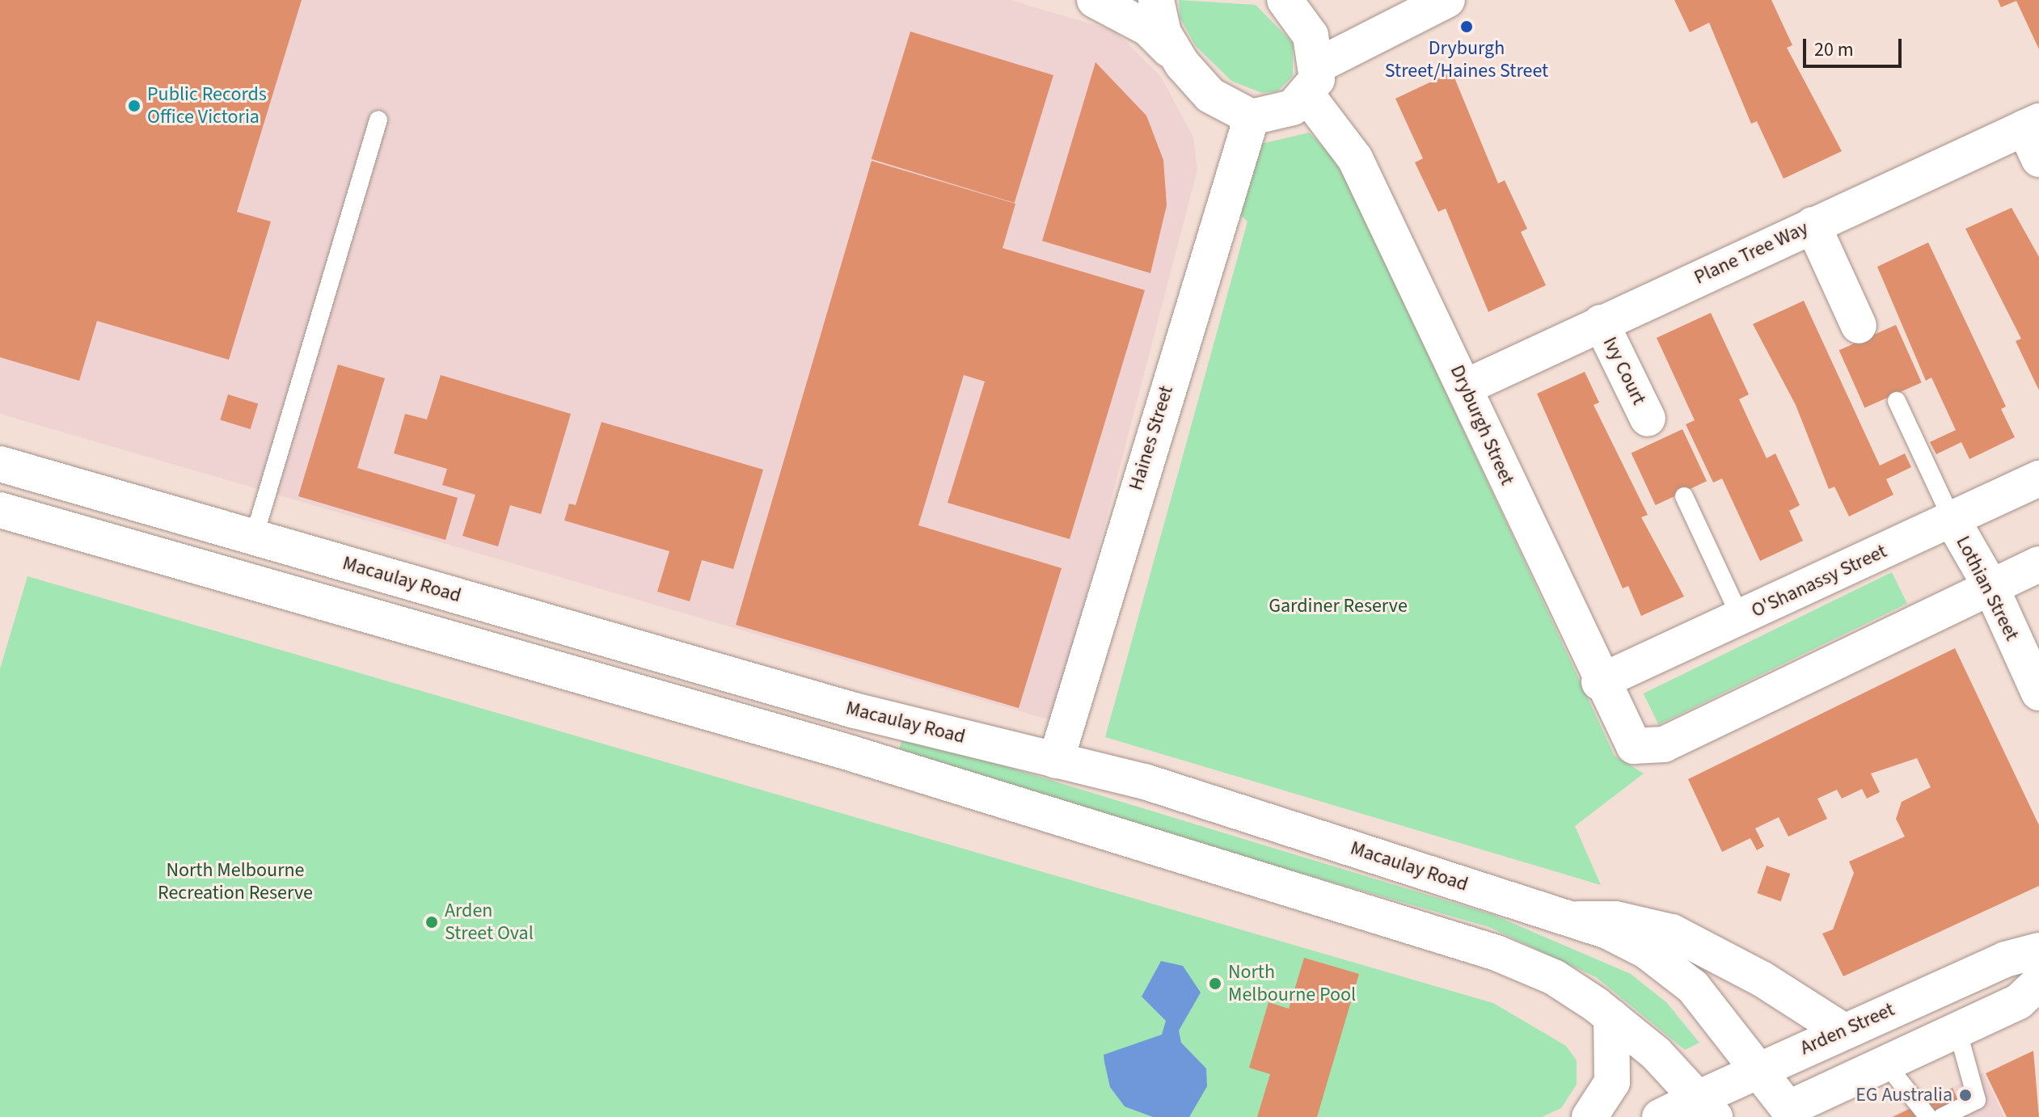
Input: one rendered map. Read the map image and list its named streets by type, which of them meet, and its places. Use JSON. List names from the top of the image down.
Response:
{
  "streets": {
    "street": [
      "Plane Tree Way",
      "Ivy Court",
      "Dryburgh Street",
      "Haines Street",
      "Macaulay Road",
      "O'Shanassy Street",
      "Lothian Street",
      "Arden Street"
    ]
  },
  "crossings": [
    ["Plane Tree Way", "Ivy Court"],
    ["Plane Tree Way", "Dryburgh Street"],
    ["Dryburgh Street", "O'Shanassy Street"],
    ["Dryburgh Street", "Lothian Street"],
    ["Haines Street", "Macaulay Road"],
    ["Macaulay Road", "Arden Street"],
    ["O'Shanassy Street", "Lothian Street"]
  ],
  "parks": ["Gardiner Reserve", "North Melbourne Recreation Reserve"],
  "places": [
    "Dryburgh Street/Haines Street",
    "Public Records Office Victoria",
    "Arden Street Oval",
    "North Melbourne Pool",
    "EG Australia"
  ],
  "scale_bar": "20 m"
}
